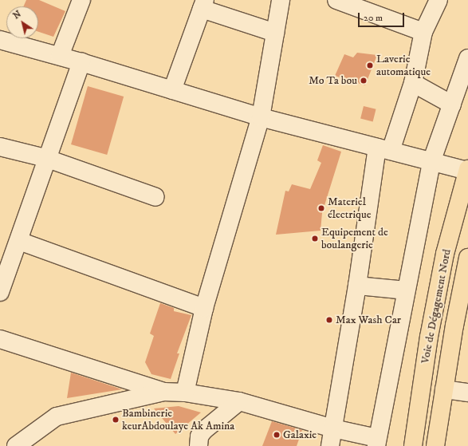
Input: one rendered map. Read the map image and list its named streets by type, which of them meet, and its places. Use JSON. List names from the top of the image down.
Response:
{
  "streets": {
    "highway": ["Voie de Dégagement Nord"]
  },
  "places": [
    "Laverie automatique",
    "Mo Ta bou",
    "Materiel électrique",
    "Equipement de boulangerie",
    "Max Wash Car",
    "Bambinerie keurAbdoulaye Ak Amina",
    "Galaxie"
  ],
  "scale_bar": "20 m",
  "north": "top left"
}
